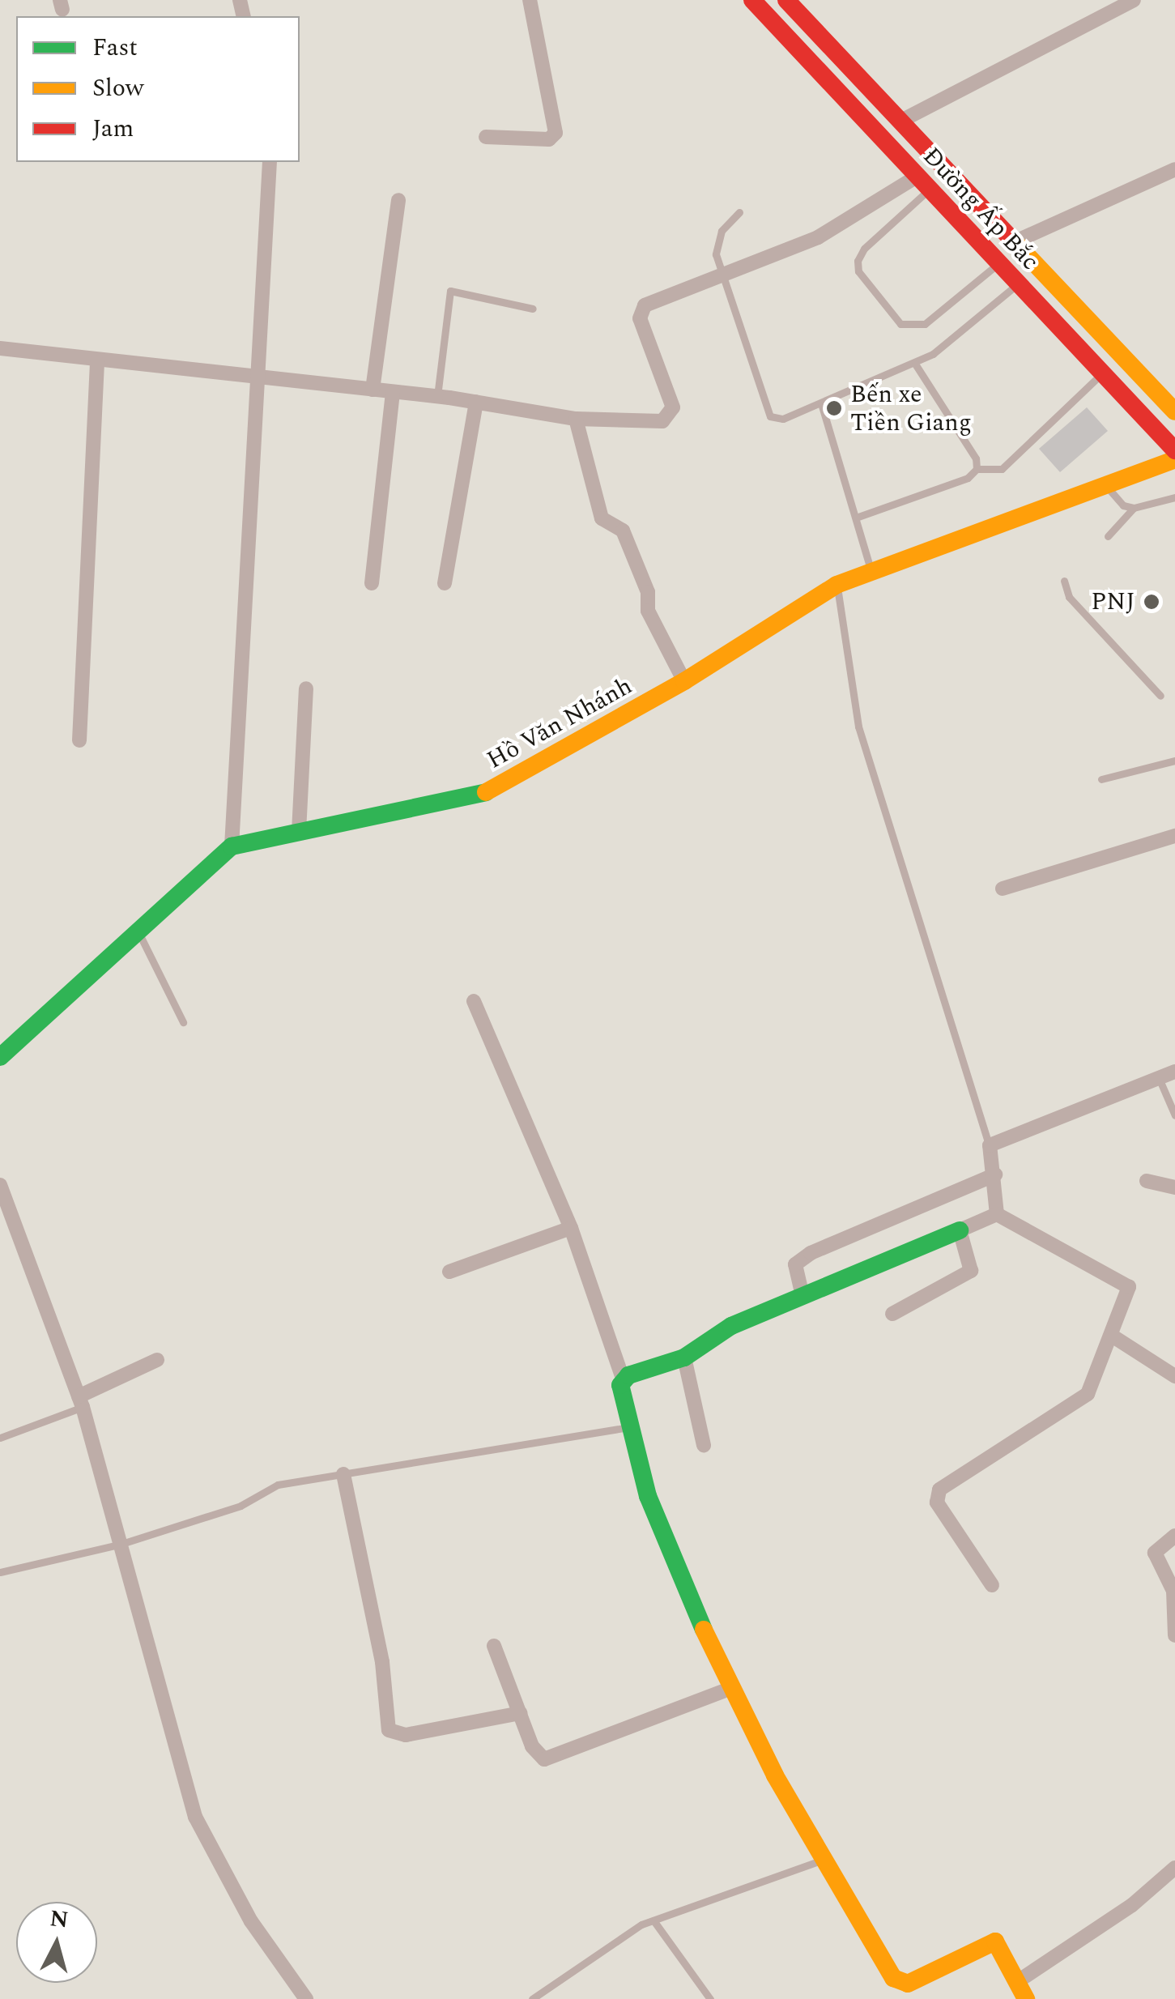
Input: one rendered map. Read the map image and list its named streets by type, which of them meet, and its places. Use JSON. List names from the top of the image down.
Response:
{
  "streets": {
    "street": ["Đường Ấp Bắc", "Hồ Văn Nhánh"]
  },
  "places": ["Bến xe Tiền Giang", "PNJ"],
  "legend": ["Fast", "Slow", "Jam"],
  "north": "top"
}
